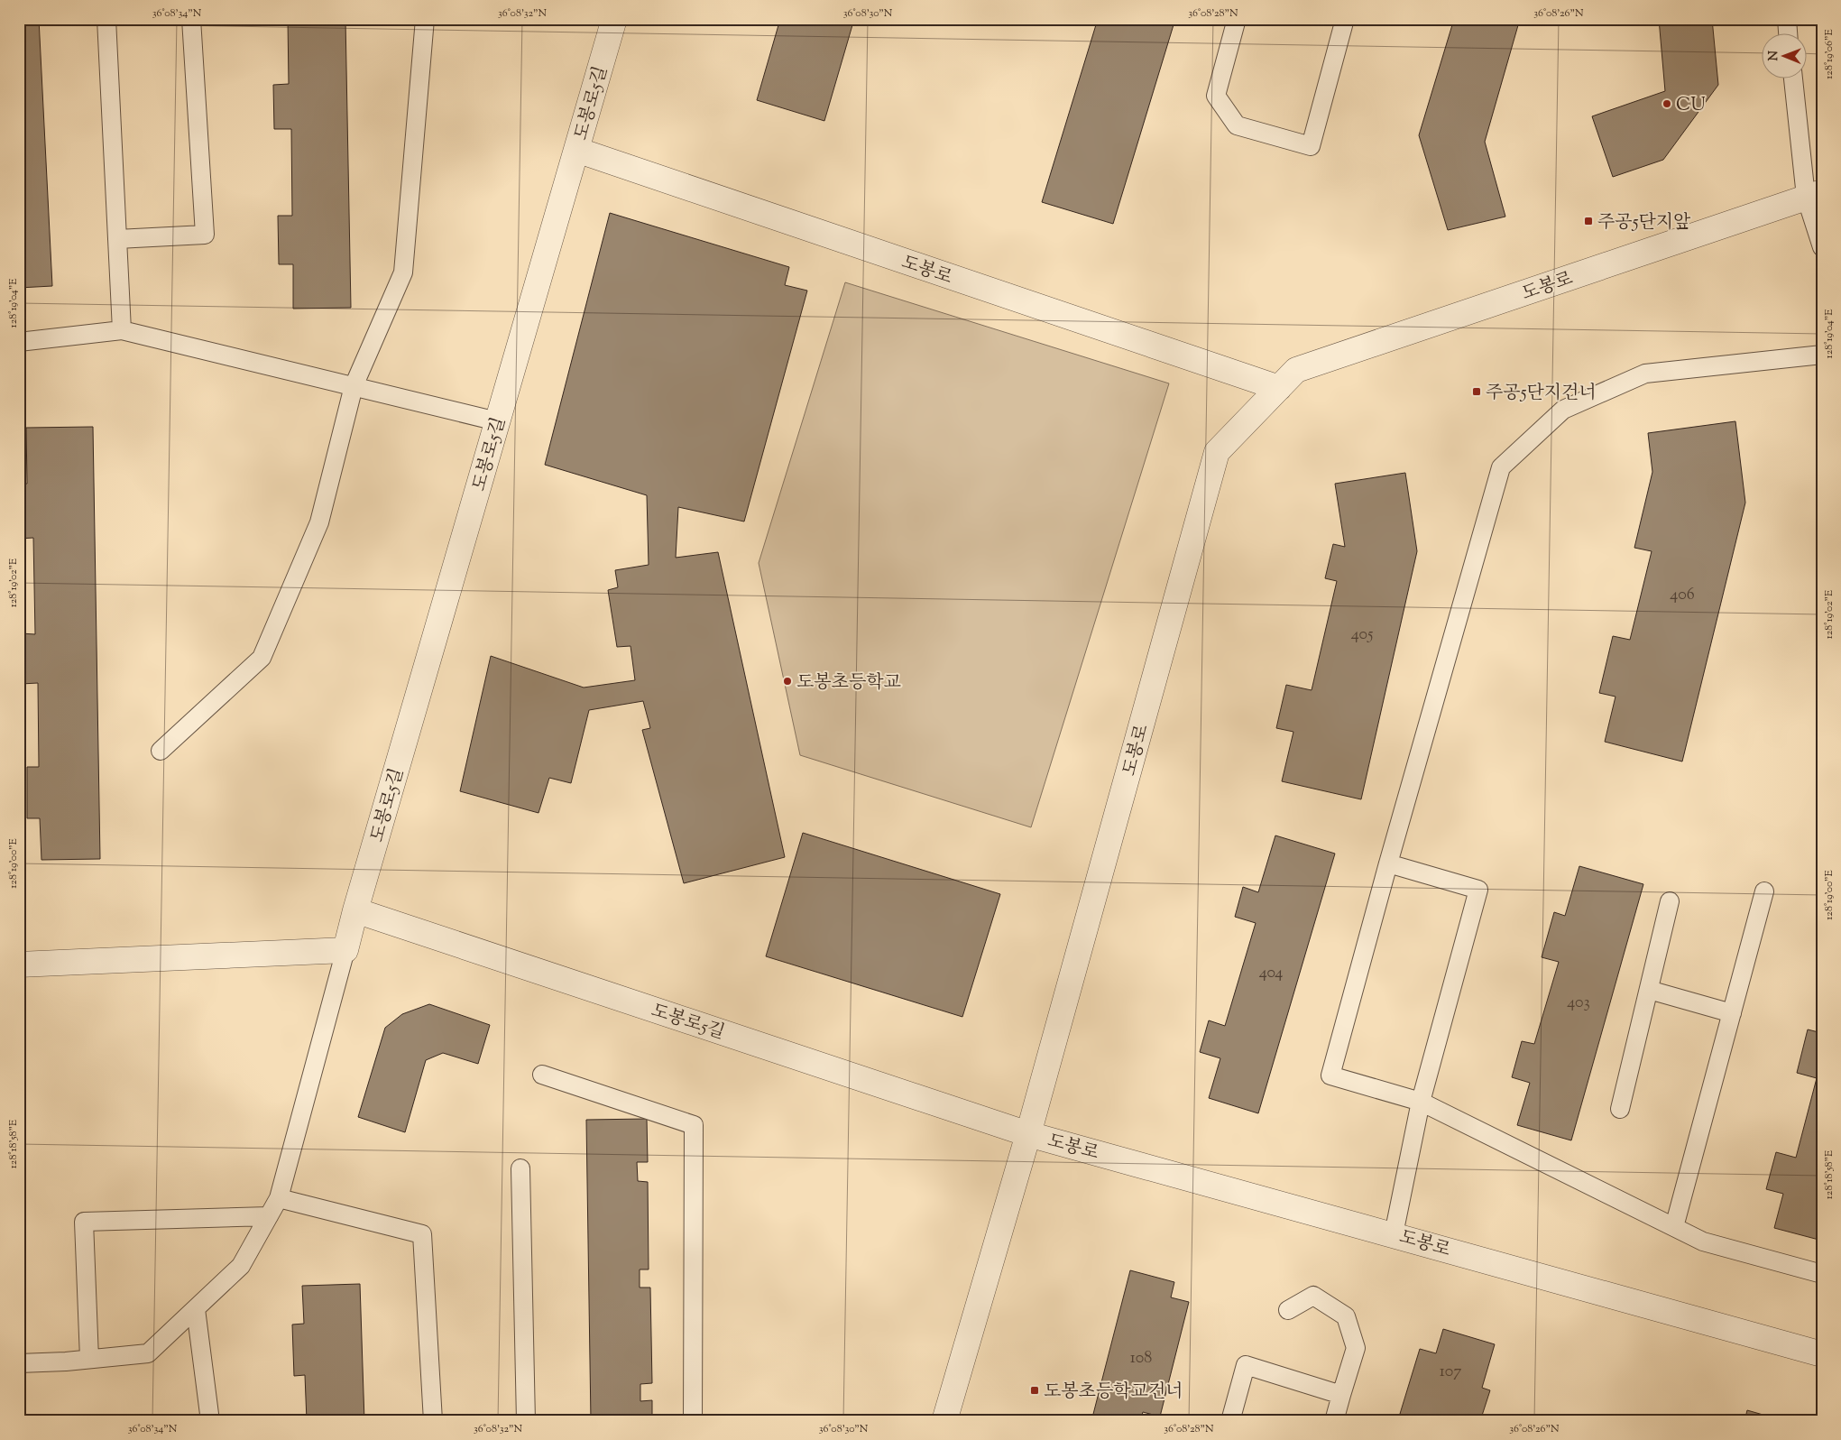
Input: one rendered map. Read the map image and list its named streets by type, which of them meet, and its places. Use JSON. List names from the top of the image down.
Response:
{
  "streets": {
    "street": ["도봉로5길", "도봉로"]
  },
  "crossings": [
    ["도봉로5길", "도봉로"]
  ],
  "places": {
    "other": ["CU", "도봉초등학교"],
    "transit": ["주공5단지앞", "주공5단지건너", "도봉초등학교건너"]
  },
  "house_numbers": [
    "406",
    "405",
    "404",
    "403",
    "108",
    "107"
  ],
  "north": "left",
  "coordinates": [
    "36°08'34\"N",
    "36°08'32\"N",
    "36°08'30\"N",
    "36°08'28\"N",
    "36°08'26\"N",
    "128°19'06\"E",
    "128°19'04\"E",
    "128°19'02\"E",
    "128°19'00\"E",
    "128°18'58\"E"
  ]
}
